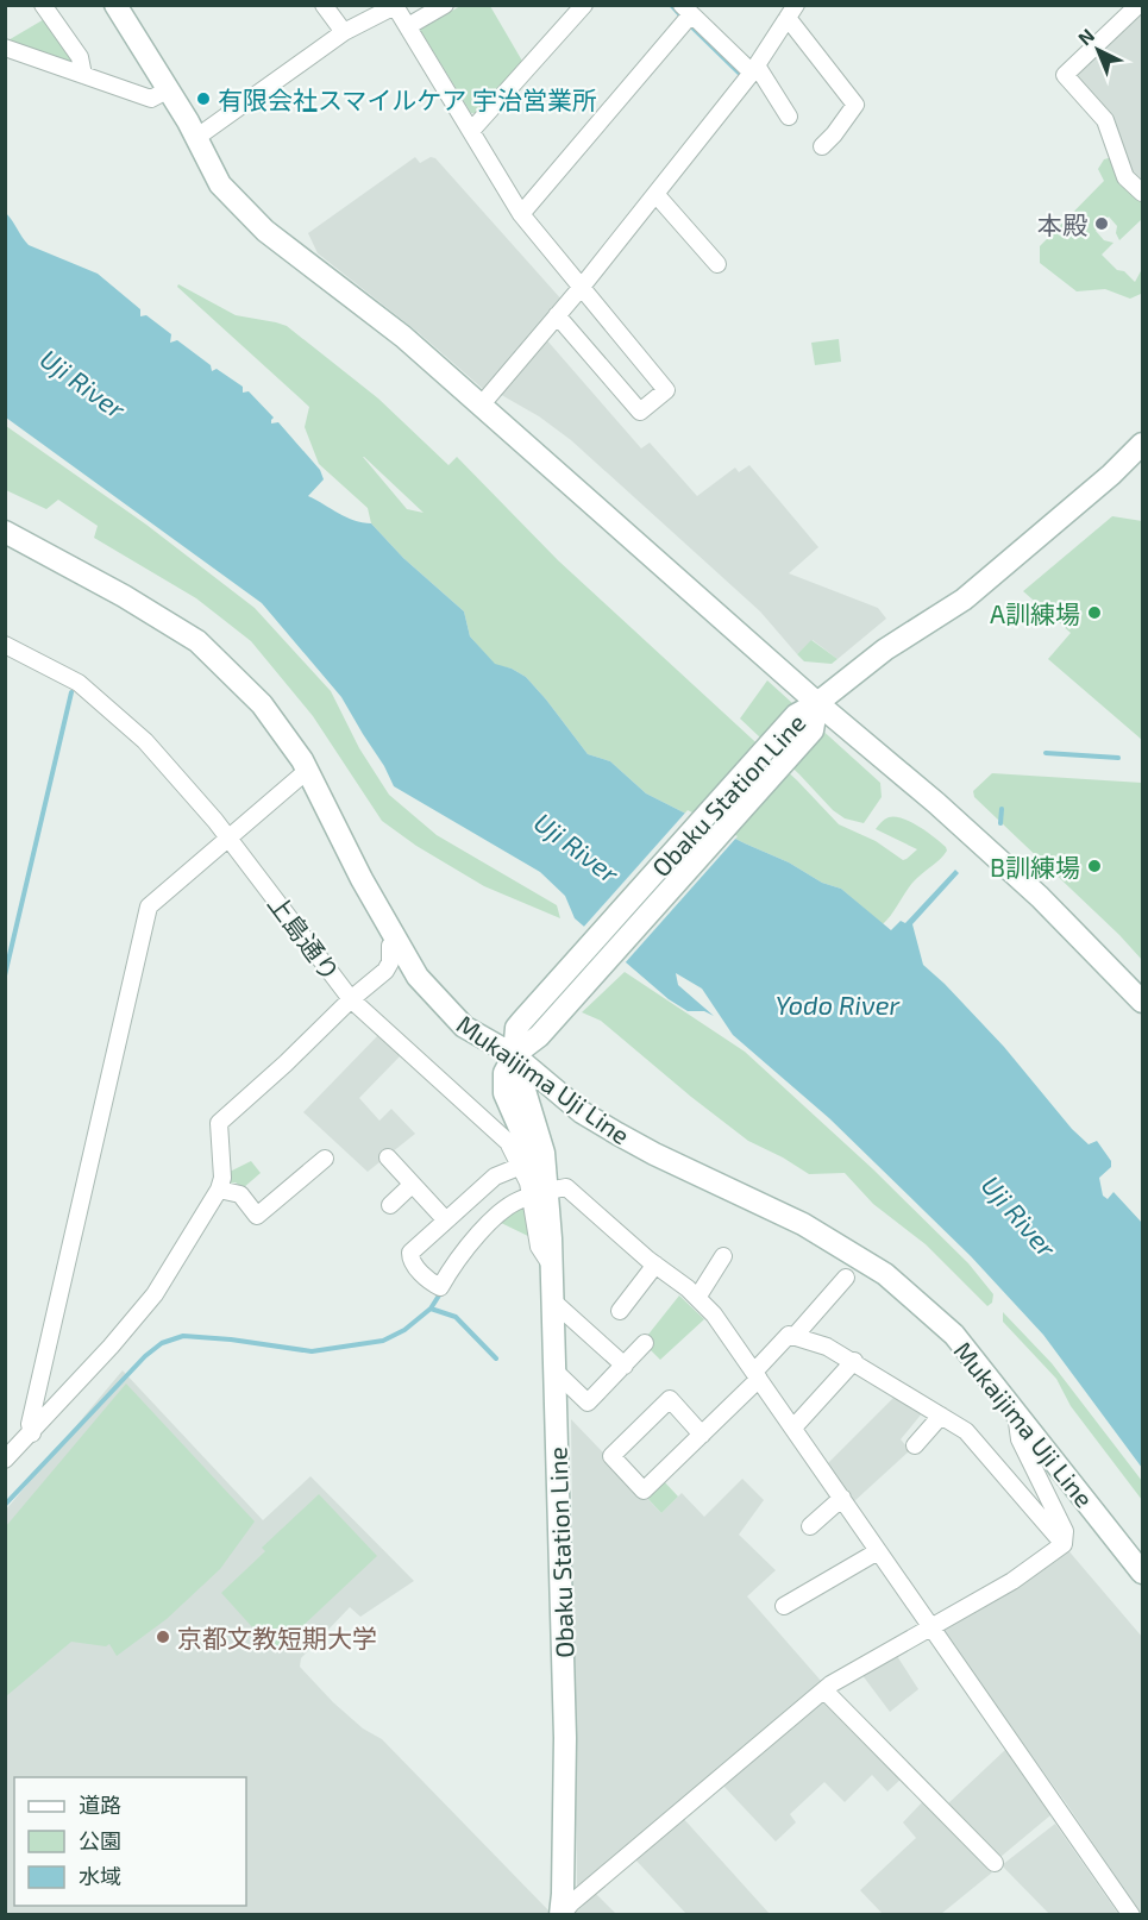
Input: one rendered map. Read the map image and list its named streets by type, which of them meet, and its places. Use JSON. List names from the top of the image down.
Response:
{
  "streets": {
    "main road": ["Obaku Station Line", "Mukaijima Uji Line"],
    "street": ["上島通り"]
  },
  "crossings": [
    ["Obaku Station Line", "上島通り"],
    ["Obaku Station Line", "Mukaijima Uji Line"]
  ],
  "water": ["Uji River", "Yodo River"],
  "places": [
    "有限会社スマイルケア 宇治営業所",
    "本殿",
    "A訓練場",
    "B訓練場",
    "京都文教短期大学"
  ],
  "legend": ["道路", "公園", "水域"],
  "north": "top left"
}
